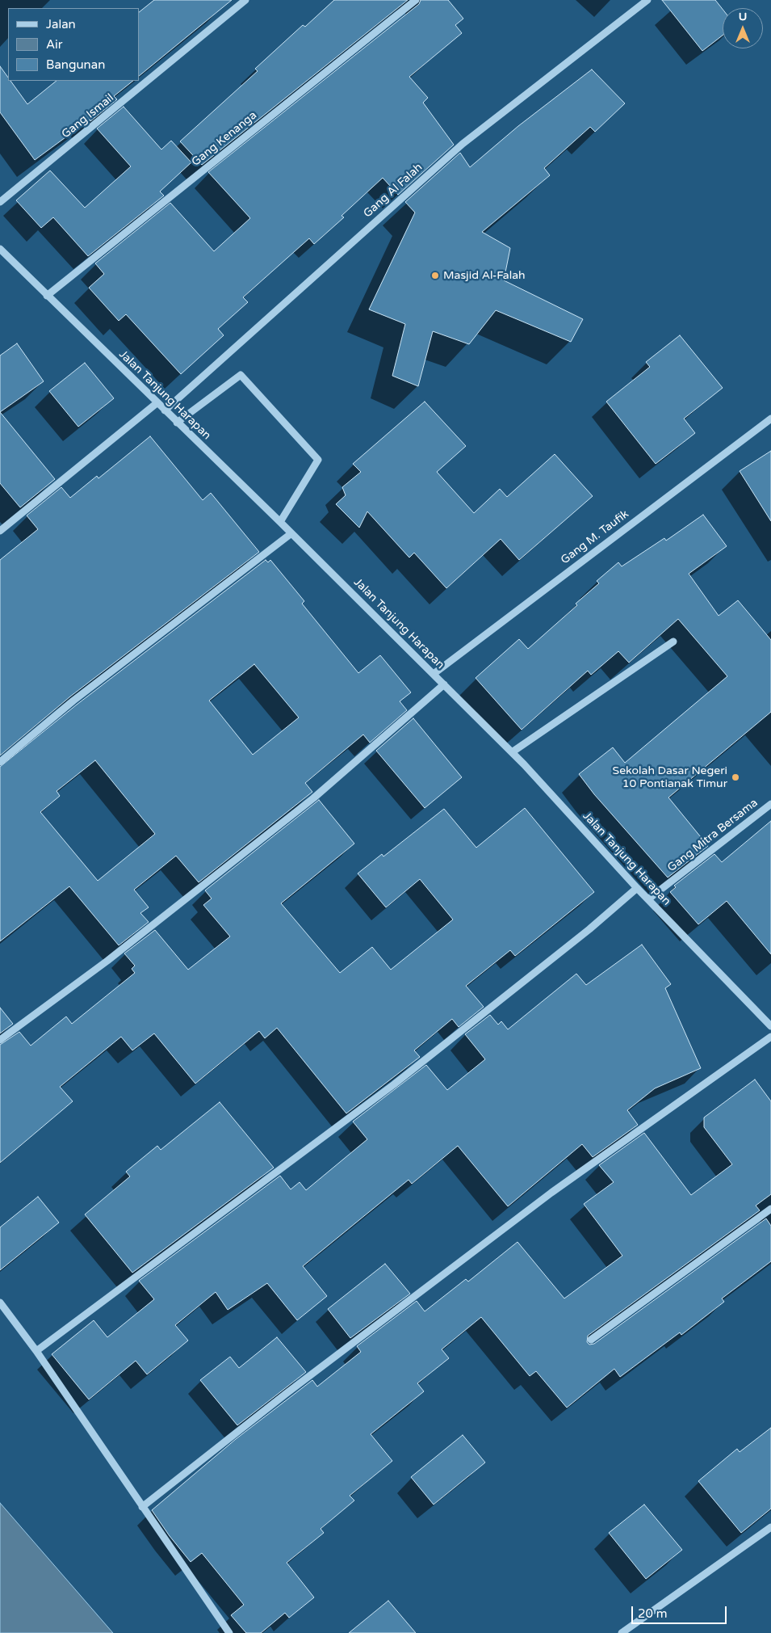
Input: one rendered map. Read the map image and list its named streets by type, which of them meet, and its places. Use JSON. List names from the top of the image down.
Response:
{
  "streets": {
    "street": [
      "Gang Ismail",
      "Gang Kenanga",
      "Gang Al Falah",
      "Jalan Tanjung Harapan",
      "Gang M. Taufik",
      "Gang Mitra Bersama"
    ]
  },
  "crossings": [
    ["Gang Kenanga", "Jalan Tanjung Harapan"],
    ["Gang Al Falah", "Jalan Tanjung Harapan"],
    ["Jalan Tanjung Harapan", "Gang M. Taufik"],
    ["Jalan Tanjung Harapan", "Gang Mitra Bersama"]
  ],
  "places": ["Masjid Al-Falah", "Sekolah Dasar Negeri 10 Pontianak Timur"],
  "legend": ["Jalan", "Air", "Bangunan"],
  "scale_bar": "20 m",
  "north": "top"
}
